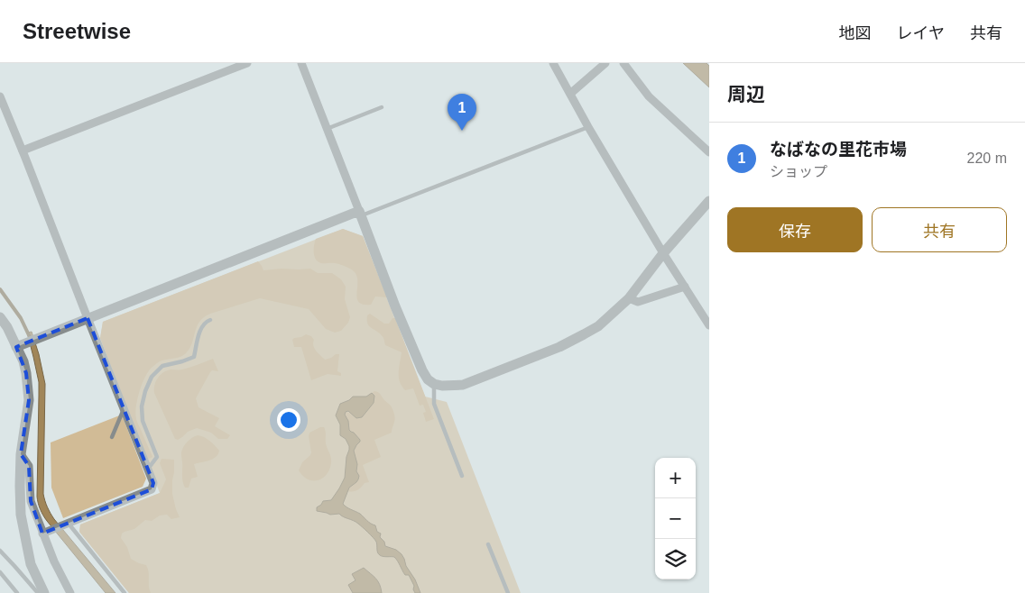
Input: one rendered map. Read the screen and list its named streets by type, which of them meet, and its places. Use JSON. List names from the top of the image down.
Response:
{
  "page": {
    "header": "Streetwise",
    "nav": ["地図", "レイヤ", "共有"],
    "heading": "周辺",
    "pins": "1",
    "list": [
      {
        "mark": "1",
        "name": "なばなの里花市場",
        "note": "ショップ",
        "value": "220 m"
      }
    ],
    "buttons": ["保存", "共有"],
    "map_buttons": ["+", "−"]
  }
}
